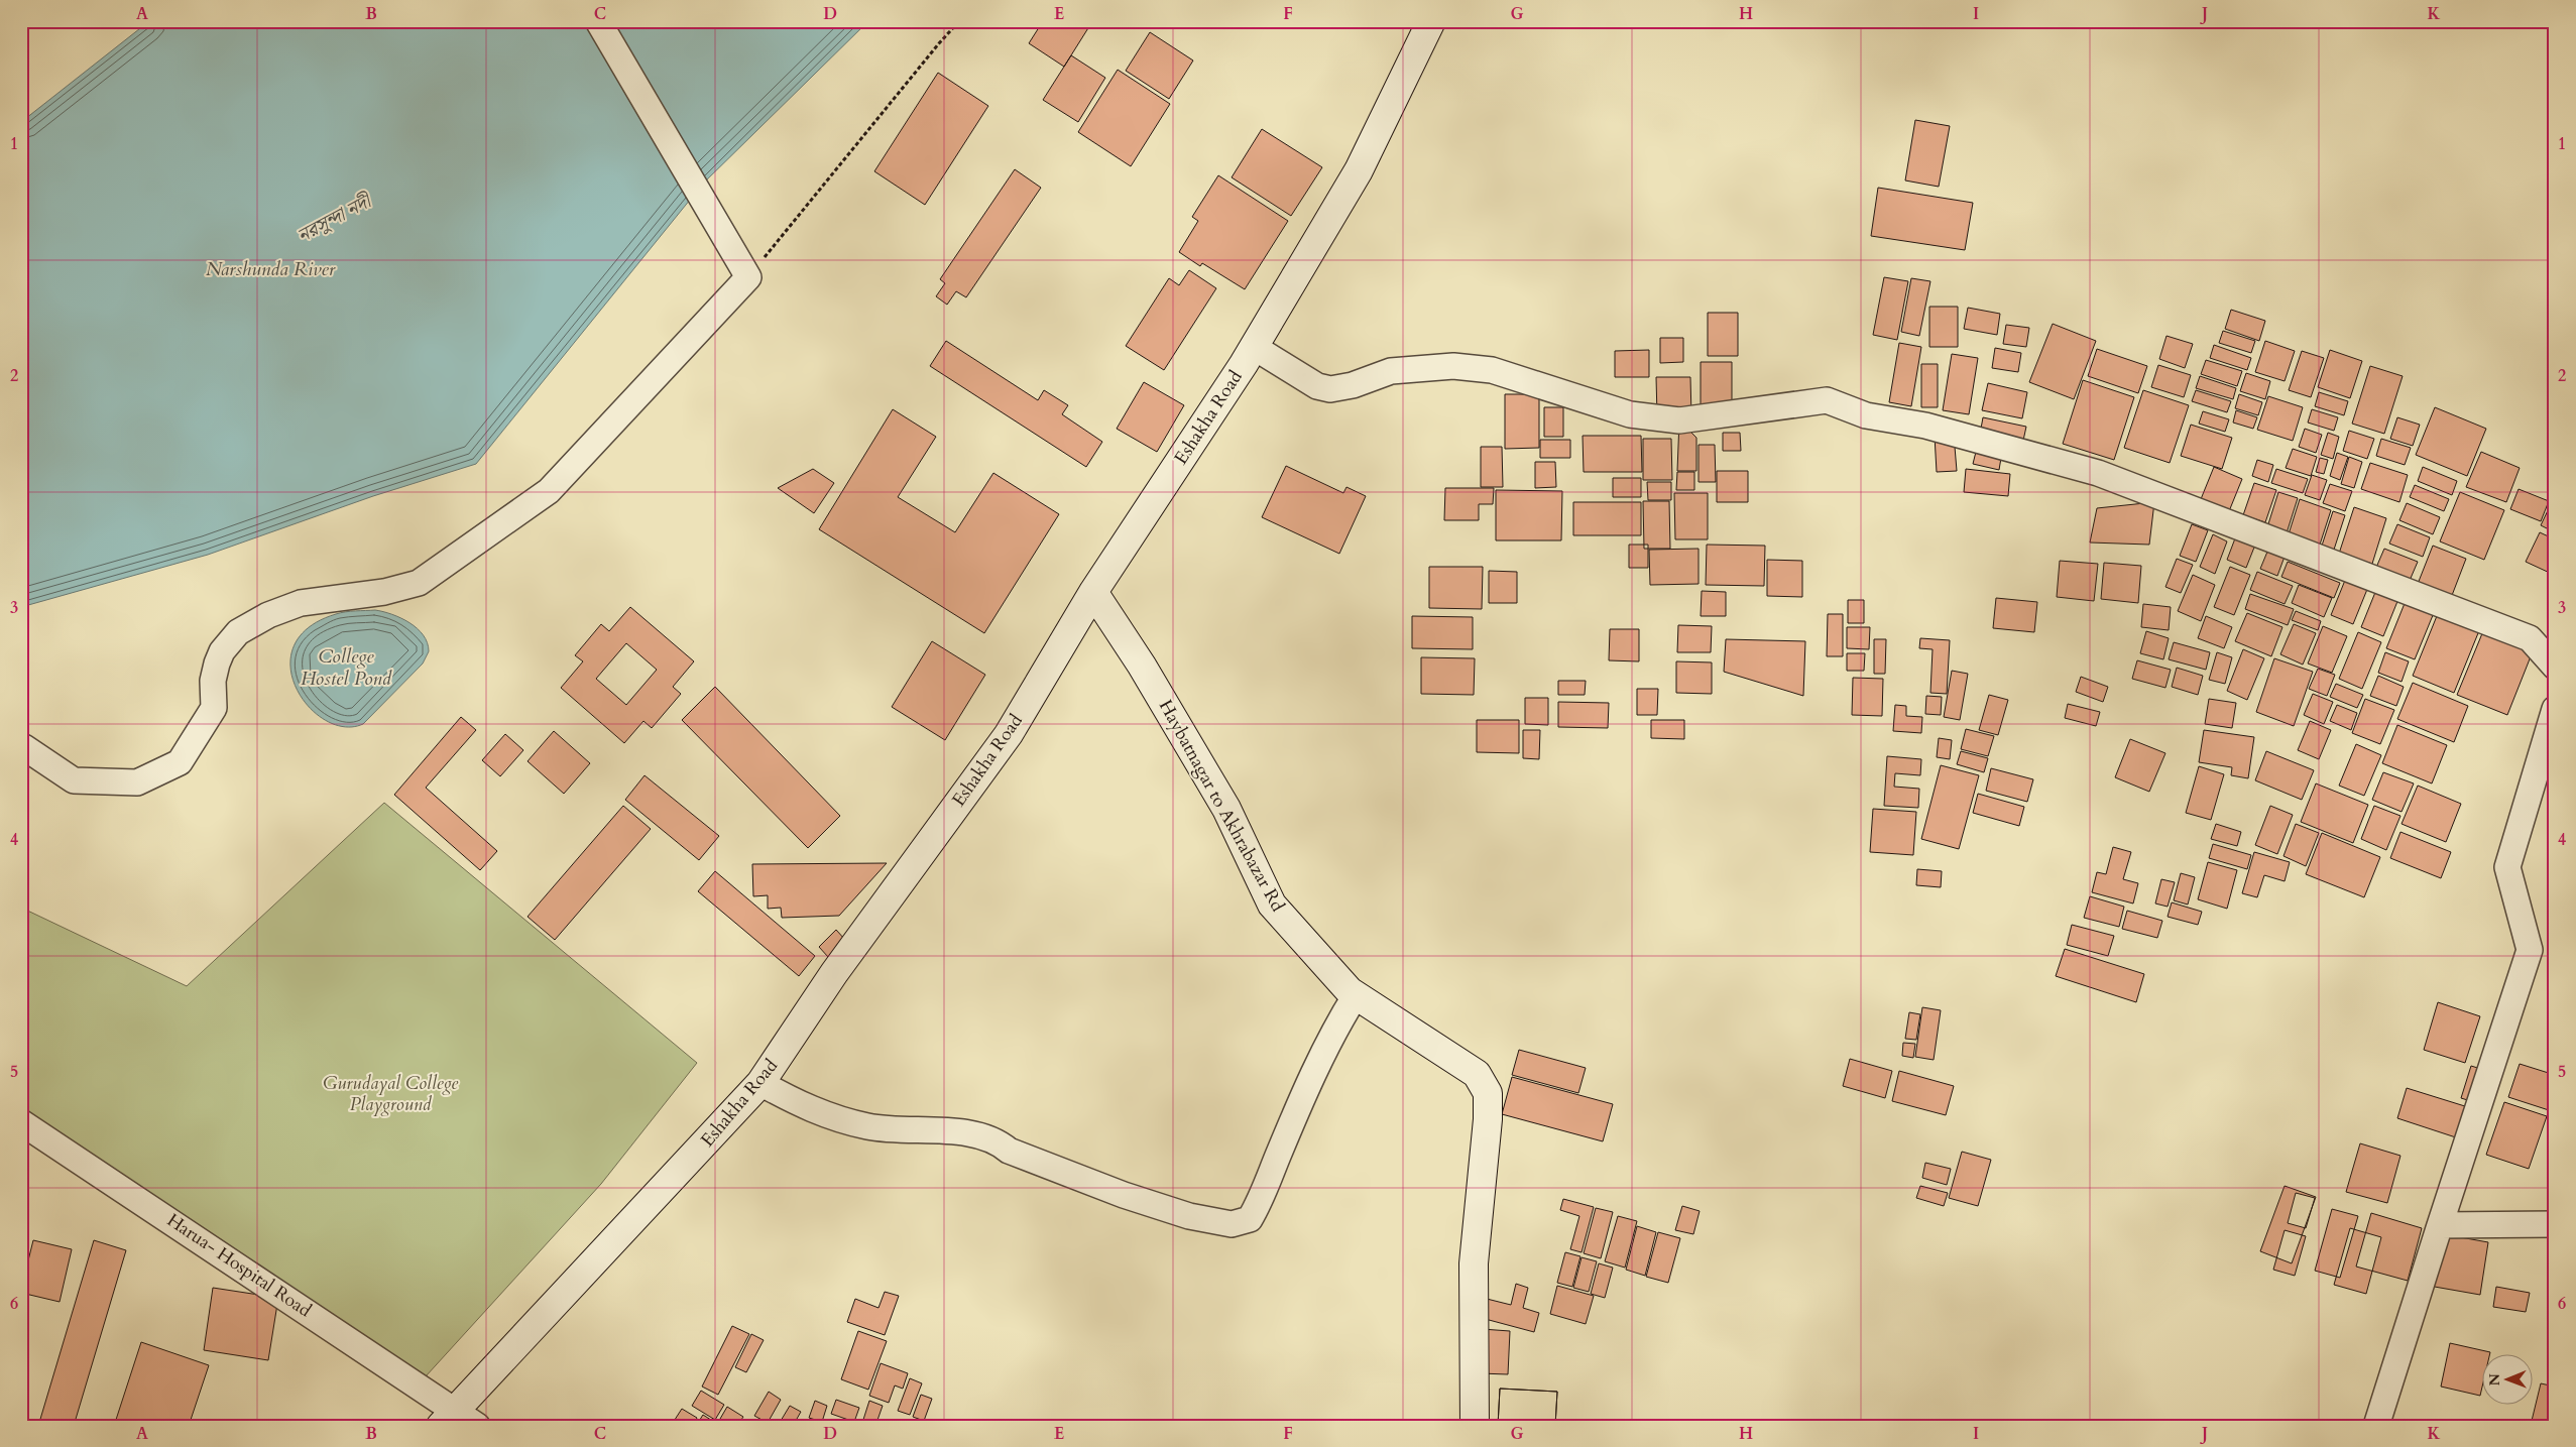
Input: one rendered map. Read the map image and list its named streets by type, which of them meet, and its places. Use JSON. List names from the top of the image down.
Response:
{
  "streets": {
    "street": ["Eshakha Road", "Haybatnagar to Akhrabazar Rd", "Harua- Hospital Road"]
  },
  "crossings": [
    ["Eshakha Road", "Haybatnagar to Akhrabazar Rd"],
    ["Eshakha Road", "Harua- Hospital Road"]
  ],
  "water": ["নরসুন্দা নদী", "Narshunda River", "College Hostel Pond"],
  "parks": ["Gurudayal College Playground"],
  "north": "left",
  "grid": {
    "columns": [
      "A",
      "B",
      "C",
      "D",
      "E",
      "F",
      "G",
      "H",
      "I",
      "J",
      "K"
    ],
    "rows": [
      "1",
      "2",
      "3",
      "4",
      "5",
      "6"
    ]
  }
}
